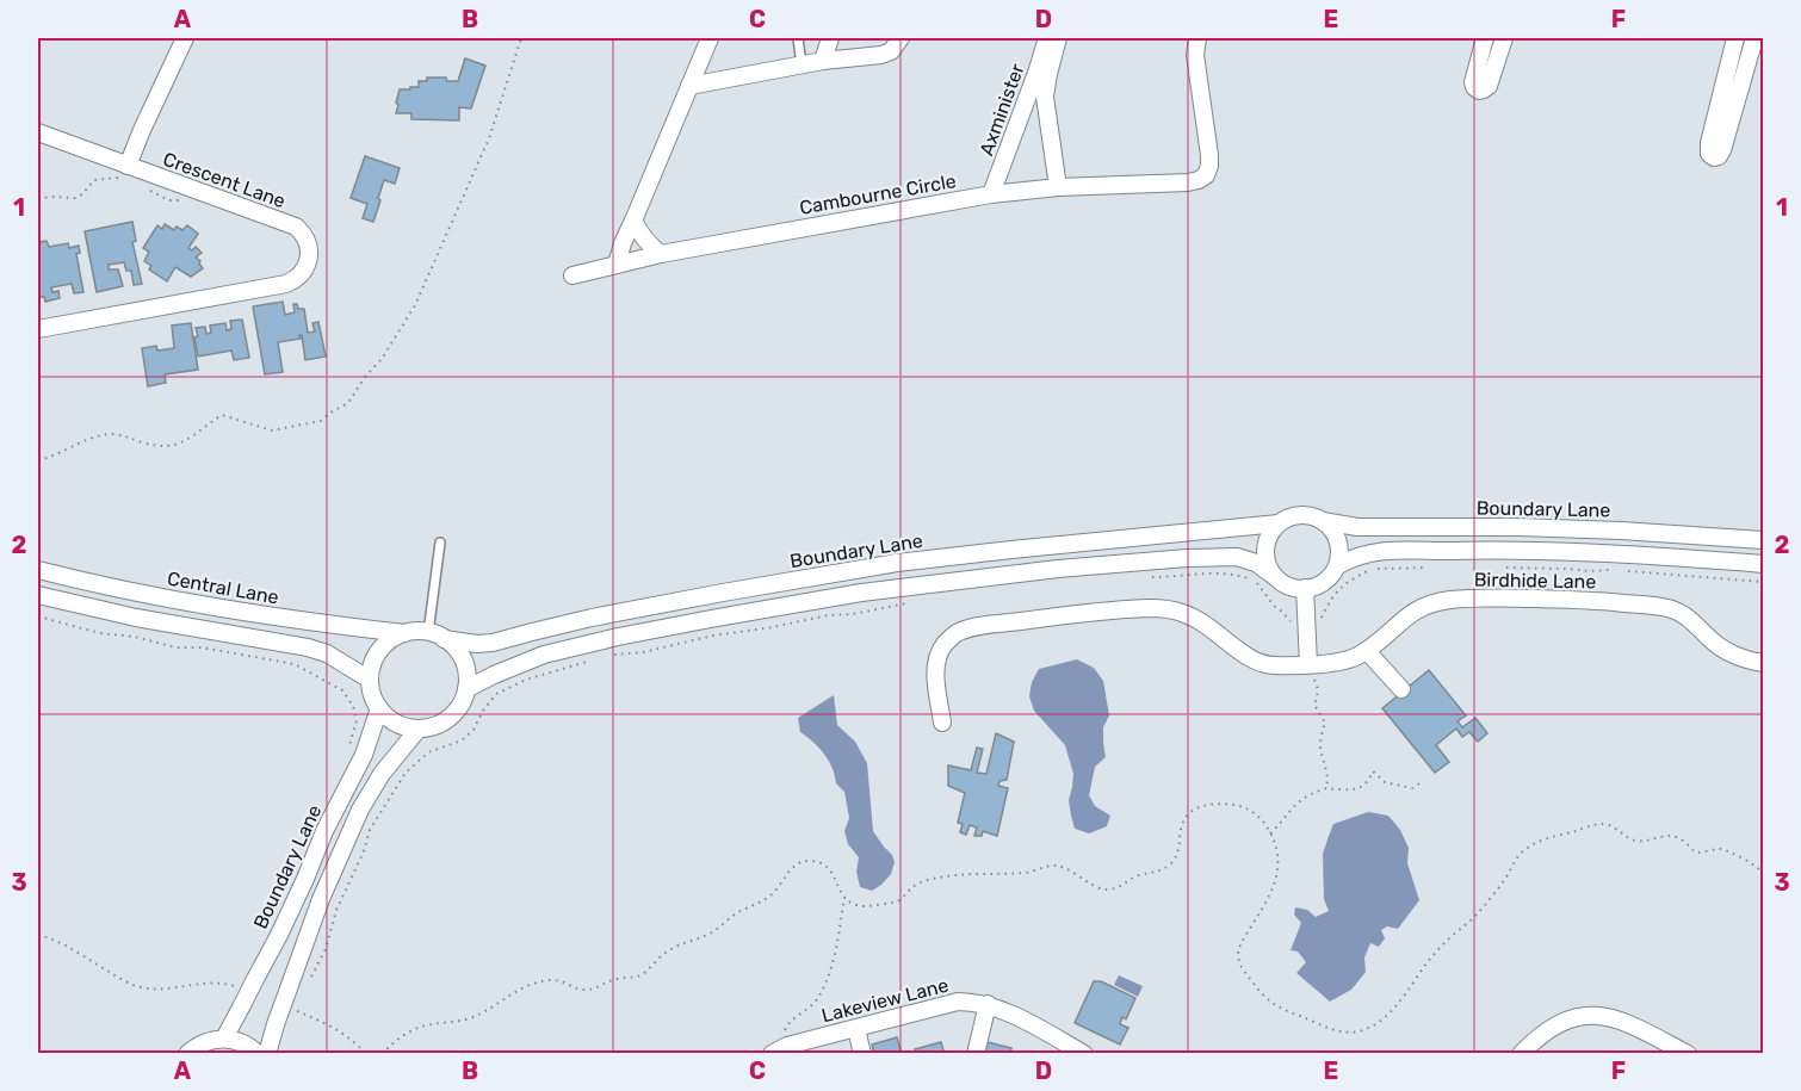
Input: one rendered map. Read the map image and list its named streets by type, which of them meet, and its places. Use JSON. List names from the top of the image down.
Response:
{
  "streets": {
    "street": [
      "Axminister",
      "Crescent Lane",
      "Cambourne Circle",
      "Boundary Lane",
      "Birdhide Lane",
      "Central Lane",
      "Lakeview Lane"
    ]
  },
  "crossings": [
    ["Axminister", "Cambourne Circle"],
    ["Boundary Lane", "Central Lane"]
  ],
  "grid": {
    "columns": [
      "A",
      "B",
      "C",
      "D",
      "E",
      "F"
    ],
    "rows": ["1", "2", "3"]
  }
}
